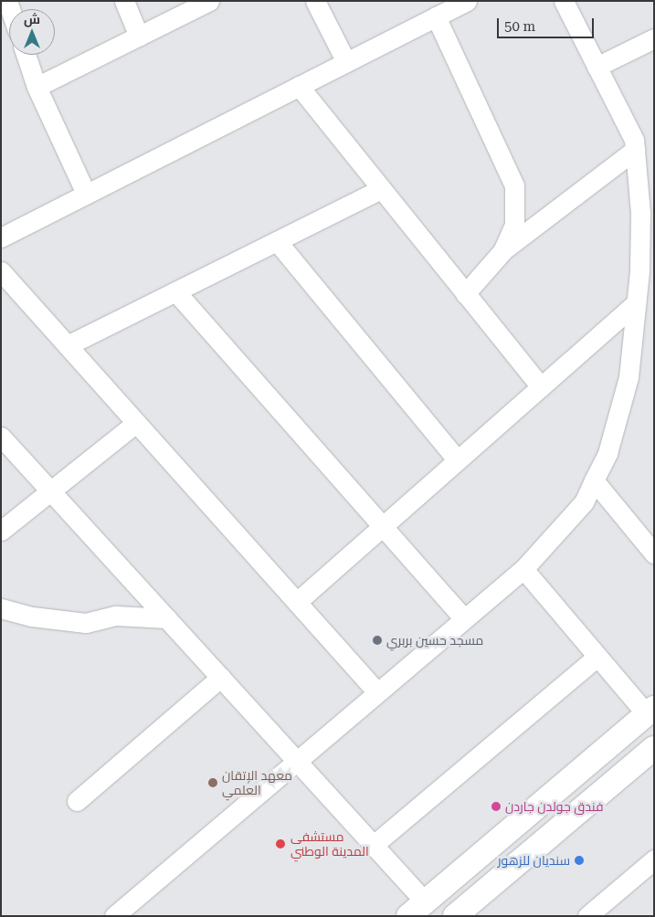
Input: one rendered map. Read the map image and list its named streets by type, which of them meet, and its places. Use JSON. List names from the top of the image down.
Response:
{
  "places": [
    "مسجد حسين بربري",
    "معهد الإتقان العلمي",
    "فندق جولدن جاردن",
    "مستشفى المدينة الوطني",
    "سنديان للزهور"
  ],
  "scale_bar": "50 m",
  "north": "top"
}
